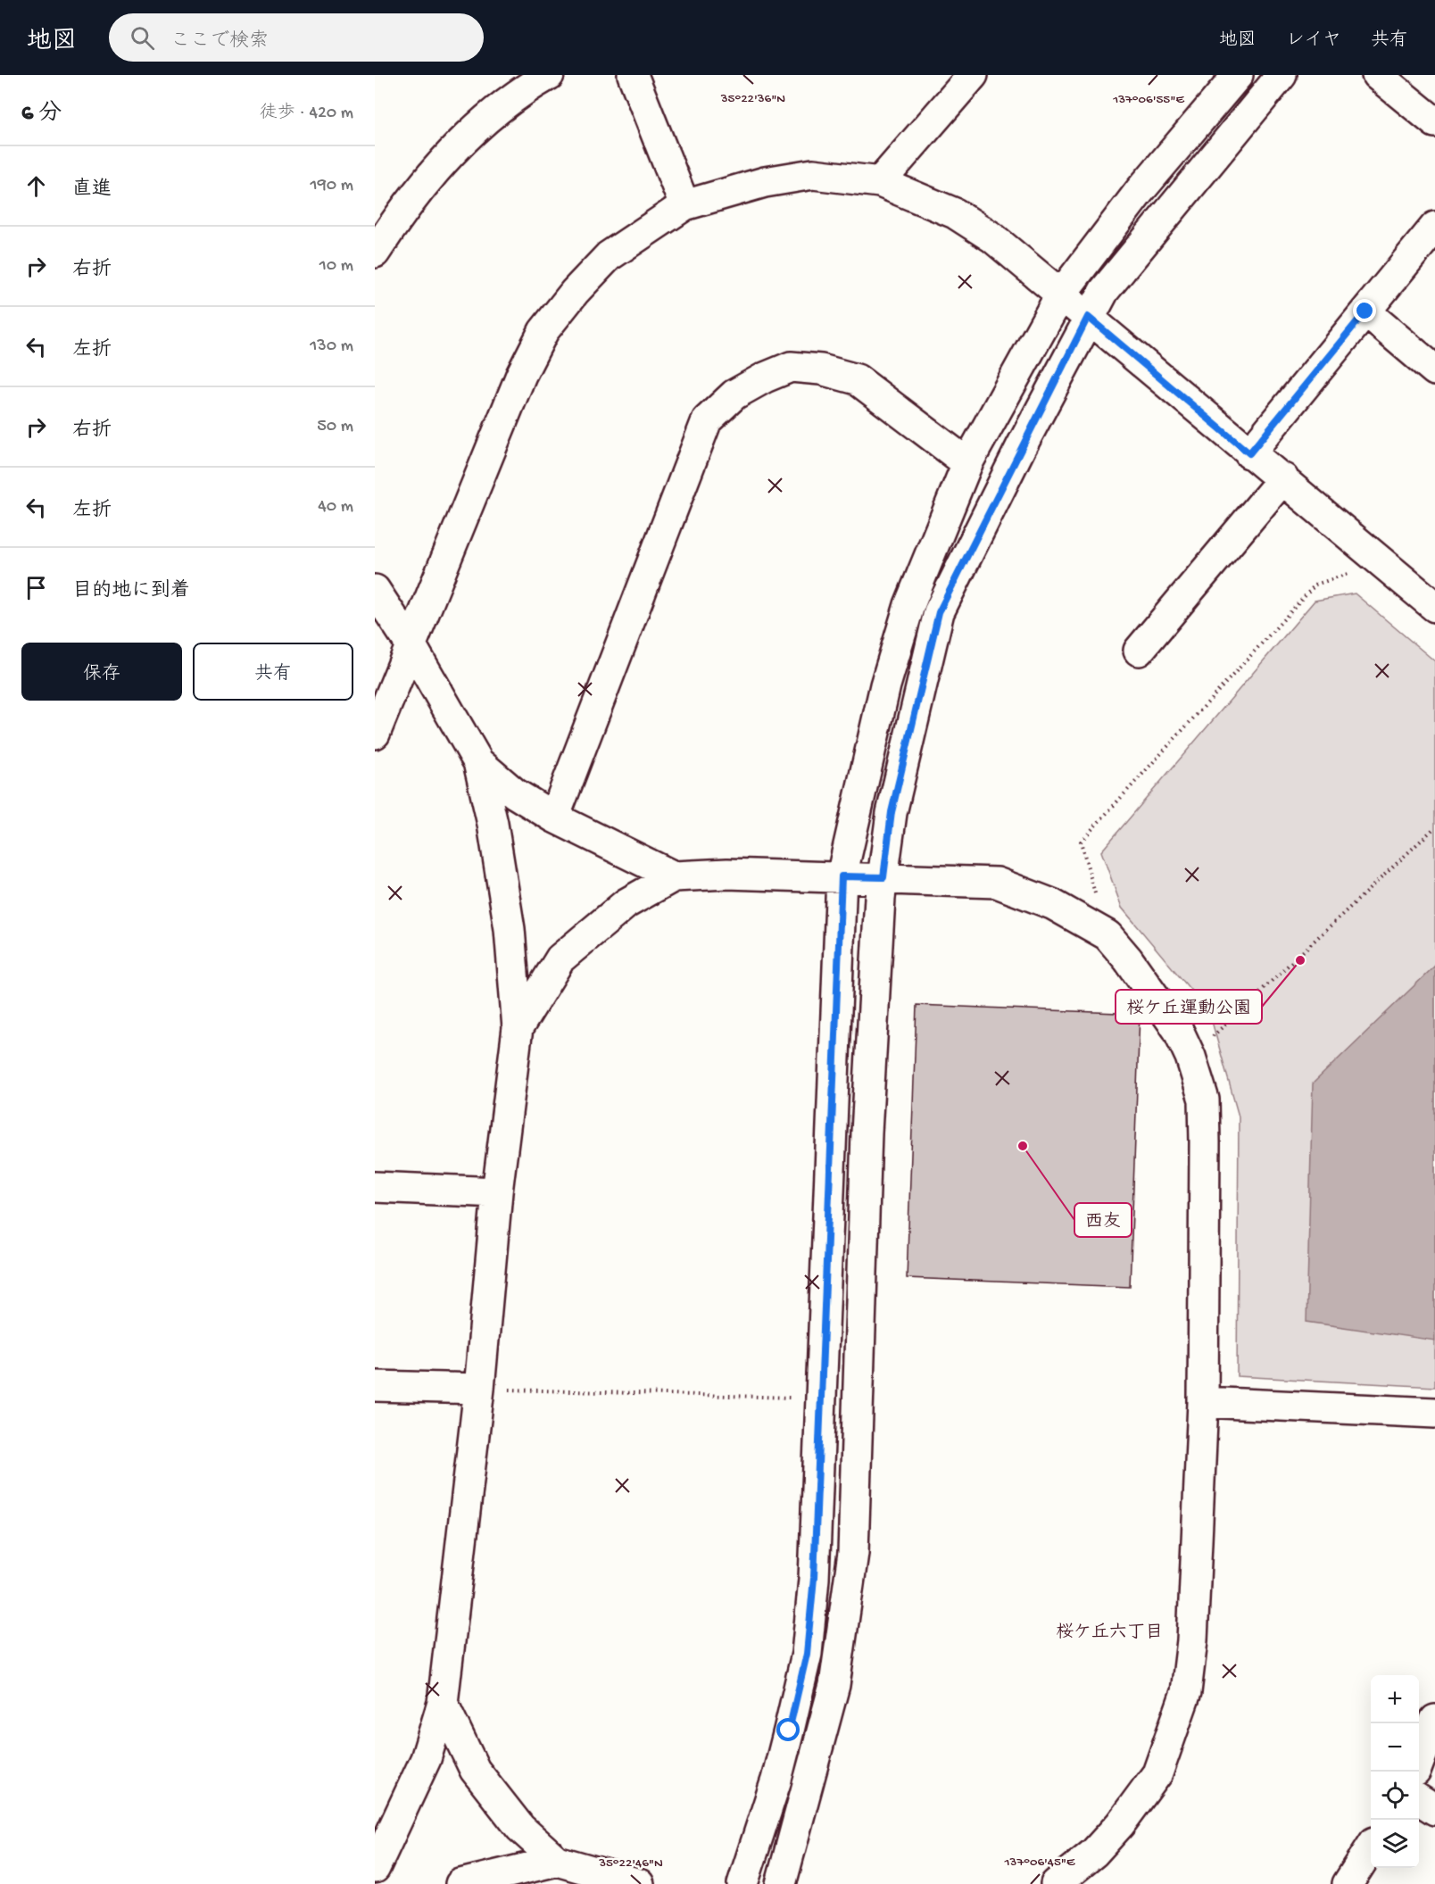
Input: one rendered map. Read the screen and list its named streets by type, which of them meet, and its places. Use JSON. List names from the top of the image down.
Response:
{
  "districts": ["桜ケ丘六丁目"],
  "places": ["桜ケ丘運動公園", "西友"],
  "page": {
    "header": "地図",
    "search": "ここで検索",
    "nav": ["地図", "レイヤ", "共有"],
    "heading": ["6 分", "徒歩 · 420 m"],
    "list": [
      ["直進", "190 m"],
      ["右折", "10 m"],
      ["左折", "130 m"],
      ["右折", "50 m"],
      ["左折", "40 m"],
      "目的地に到着"
    ],
    "buttons": ["保存", "共有"],
    "map_buttons": ["+", "−"]
  },
  "coordinates": [
    "35°22'36\"N",
    "137°06'55\"E",
    "137°06'45\"E",
    "35°22'46\"N"
  ]
}
